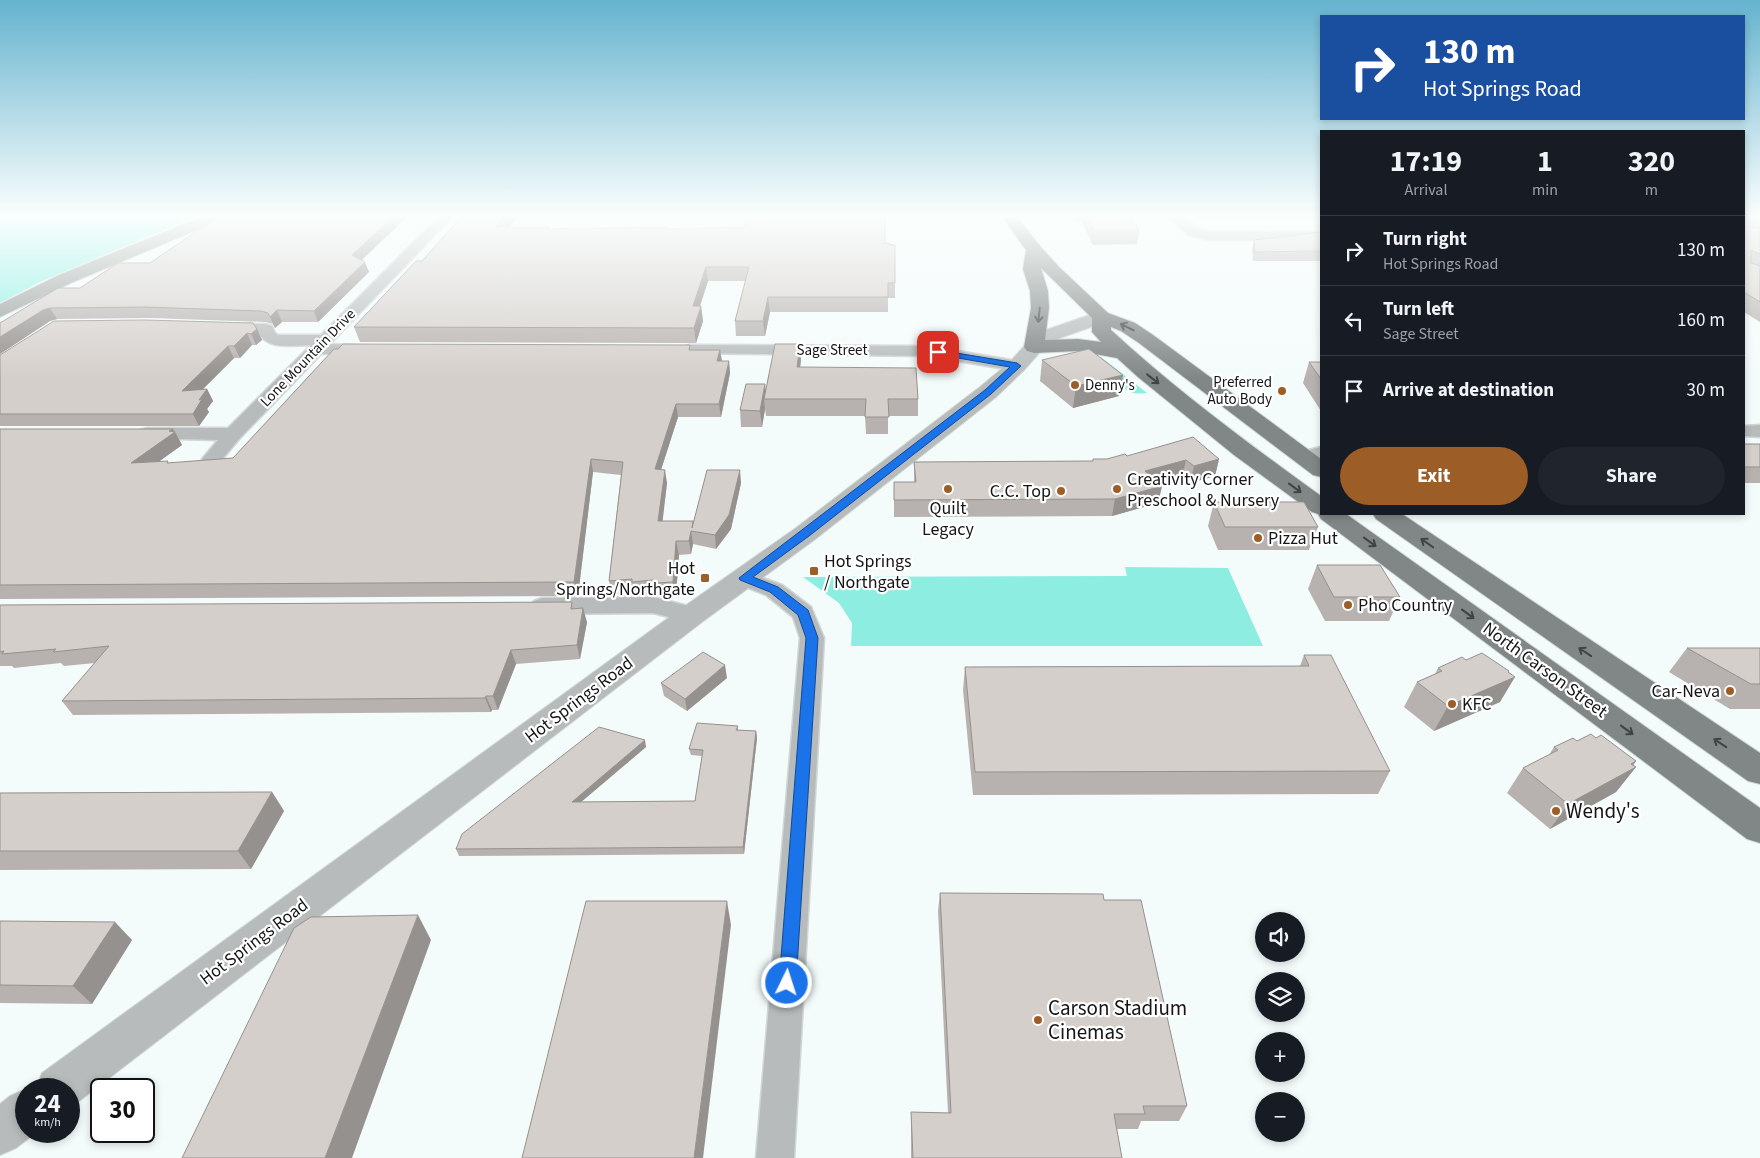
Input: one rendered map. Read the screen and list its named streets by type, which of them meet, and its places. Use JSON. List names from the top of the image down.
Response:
{
  "streets": {
    "main road": ["North Carson Street"],
    "street": ["Sage Street", "Lone Mountain Drive", "Hot Springs Road"]
  },
  "crossings": [
    ["Sage Street", "Hot Springs Road"]
  ],
  "places": {
    "other": [
      "Denny's",
      "Preferred Auto Body",
      "Quilt Legacy",
      "Creativity Corner Preschool & Nursery",
      "C.C. Top",
      "Pizza Hut",
      "Pho Country",
      "Car-Neva",
      "KFC",
      "Wendy's",
      "Carson Stadium Cinemas"
    ],
    "transit": ["Hot Springs / Northgate", "Hot Springs/Northgate"]
  },
  "page": {
    "turn": ["130 m", "Hot Springs Road"],
    "eta": [
      "17:19",
      "Arrival",
      "1",
      "min",
      "320",
      "m"
    ],
    "list": [
      {
        "name": "Turn right",
        "note": "Hot Springs Road",
        "value": "130 m"
      },
      {
        "name": "Turn left",
        "note": "Sage Street",
        "value": "160 m"
      },
      {
        "name": "Arrive at destination",
        "value": "30 m"
      }
    ],
    "buttons": ["Exit", "Share"],
    "map_buttons": ["+", "−"],
    "speed": "24 km/h",
    "limit": "30"
  }
}
